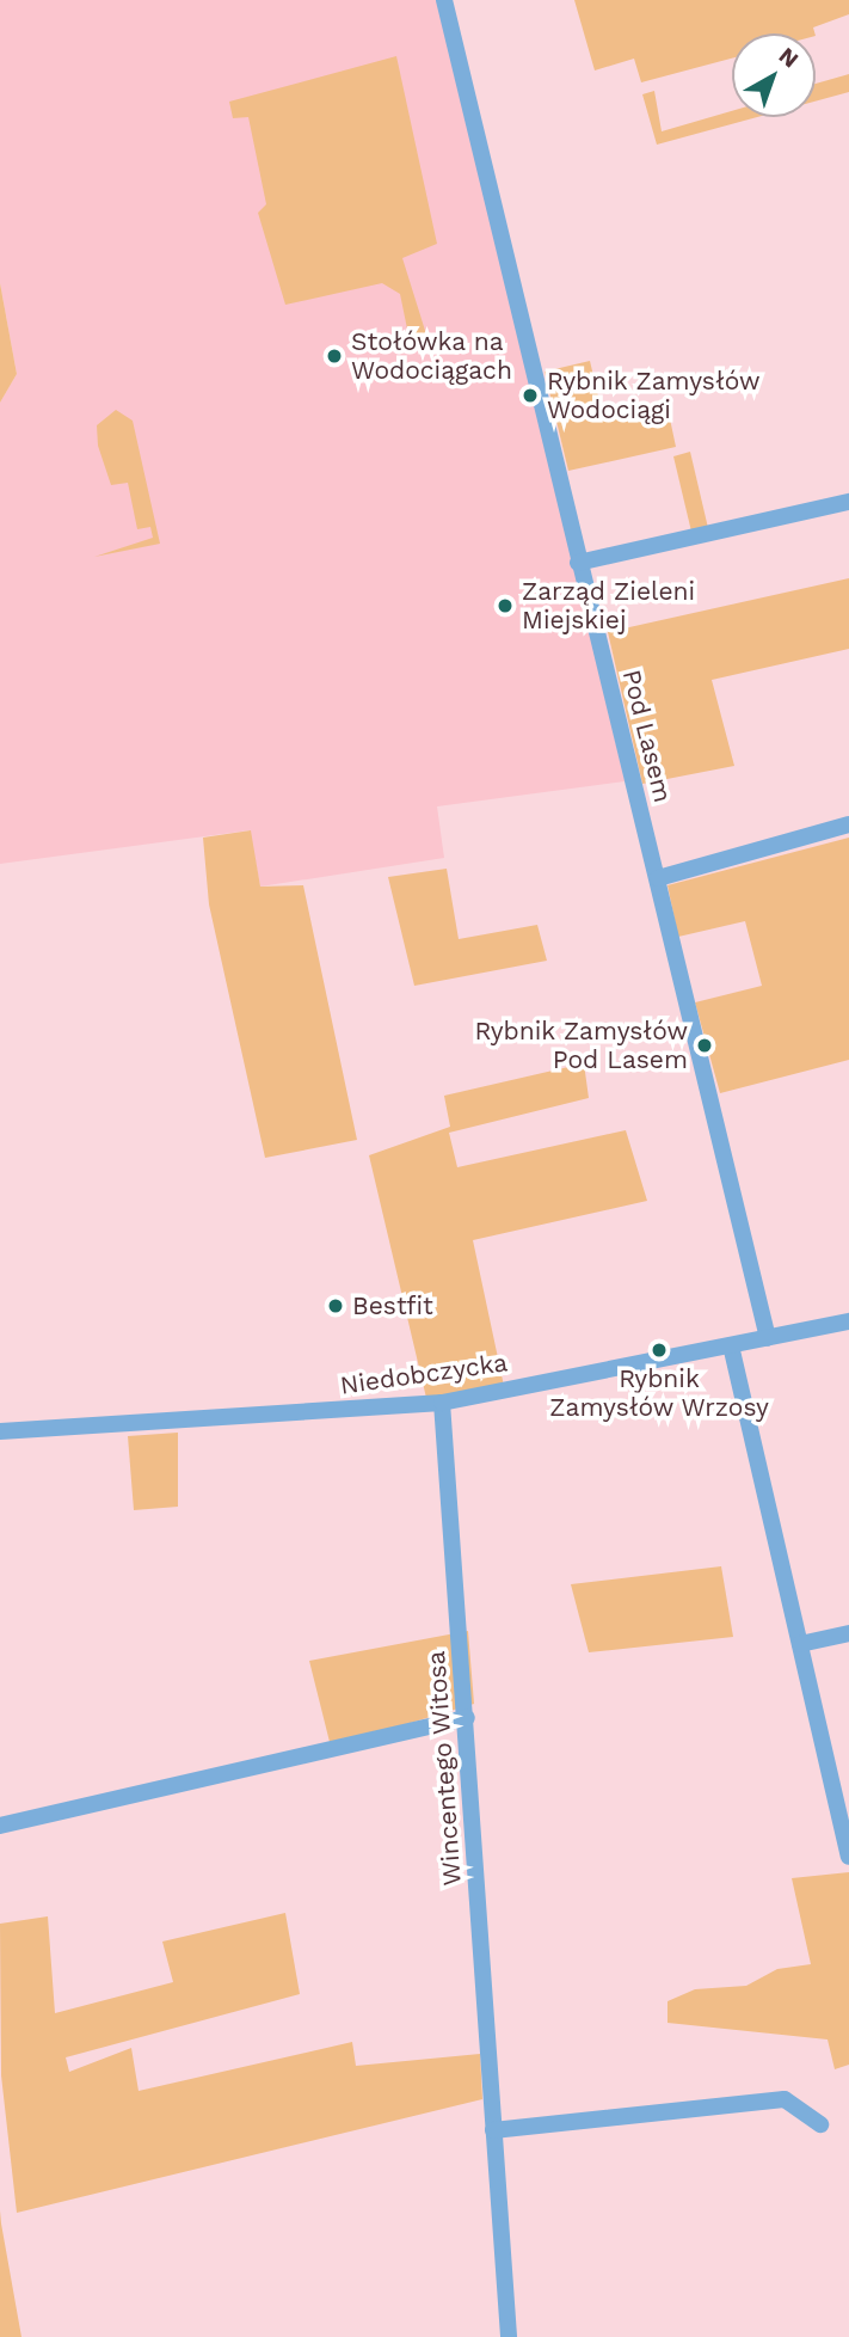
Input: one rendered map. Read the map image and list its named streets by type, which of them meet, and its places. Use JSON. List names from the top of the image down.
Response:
{
  "streets": {
    "street": ["Pod Lasem", "Niedobczycka", "Wincentego Witosa"]
  },
  "crossings": [
    ["Pod Lasem", "Niedobczycka"],
    ["Niedobczycka", "Wincentego Witosa"]
  ],
  "places": [
    "Stołówka na Wodociągach",
    "Rybnik Zamysłów Wodociągi",
    "Zarząd Zieleni Miejskiej",
    "Rybnik Zamysłów Pod Lasem",
    "Bestfit",
    "Rybnik Zamysłów Wrzosy"
  ],
  "north": "top right"
}
